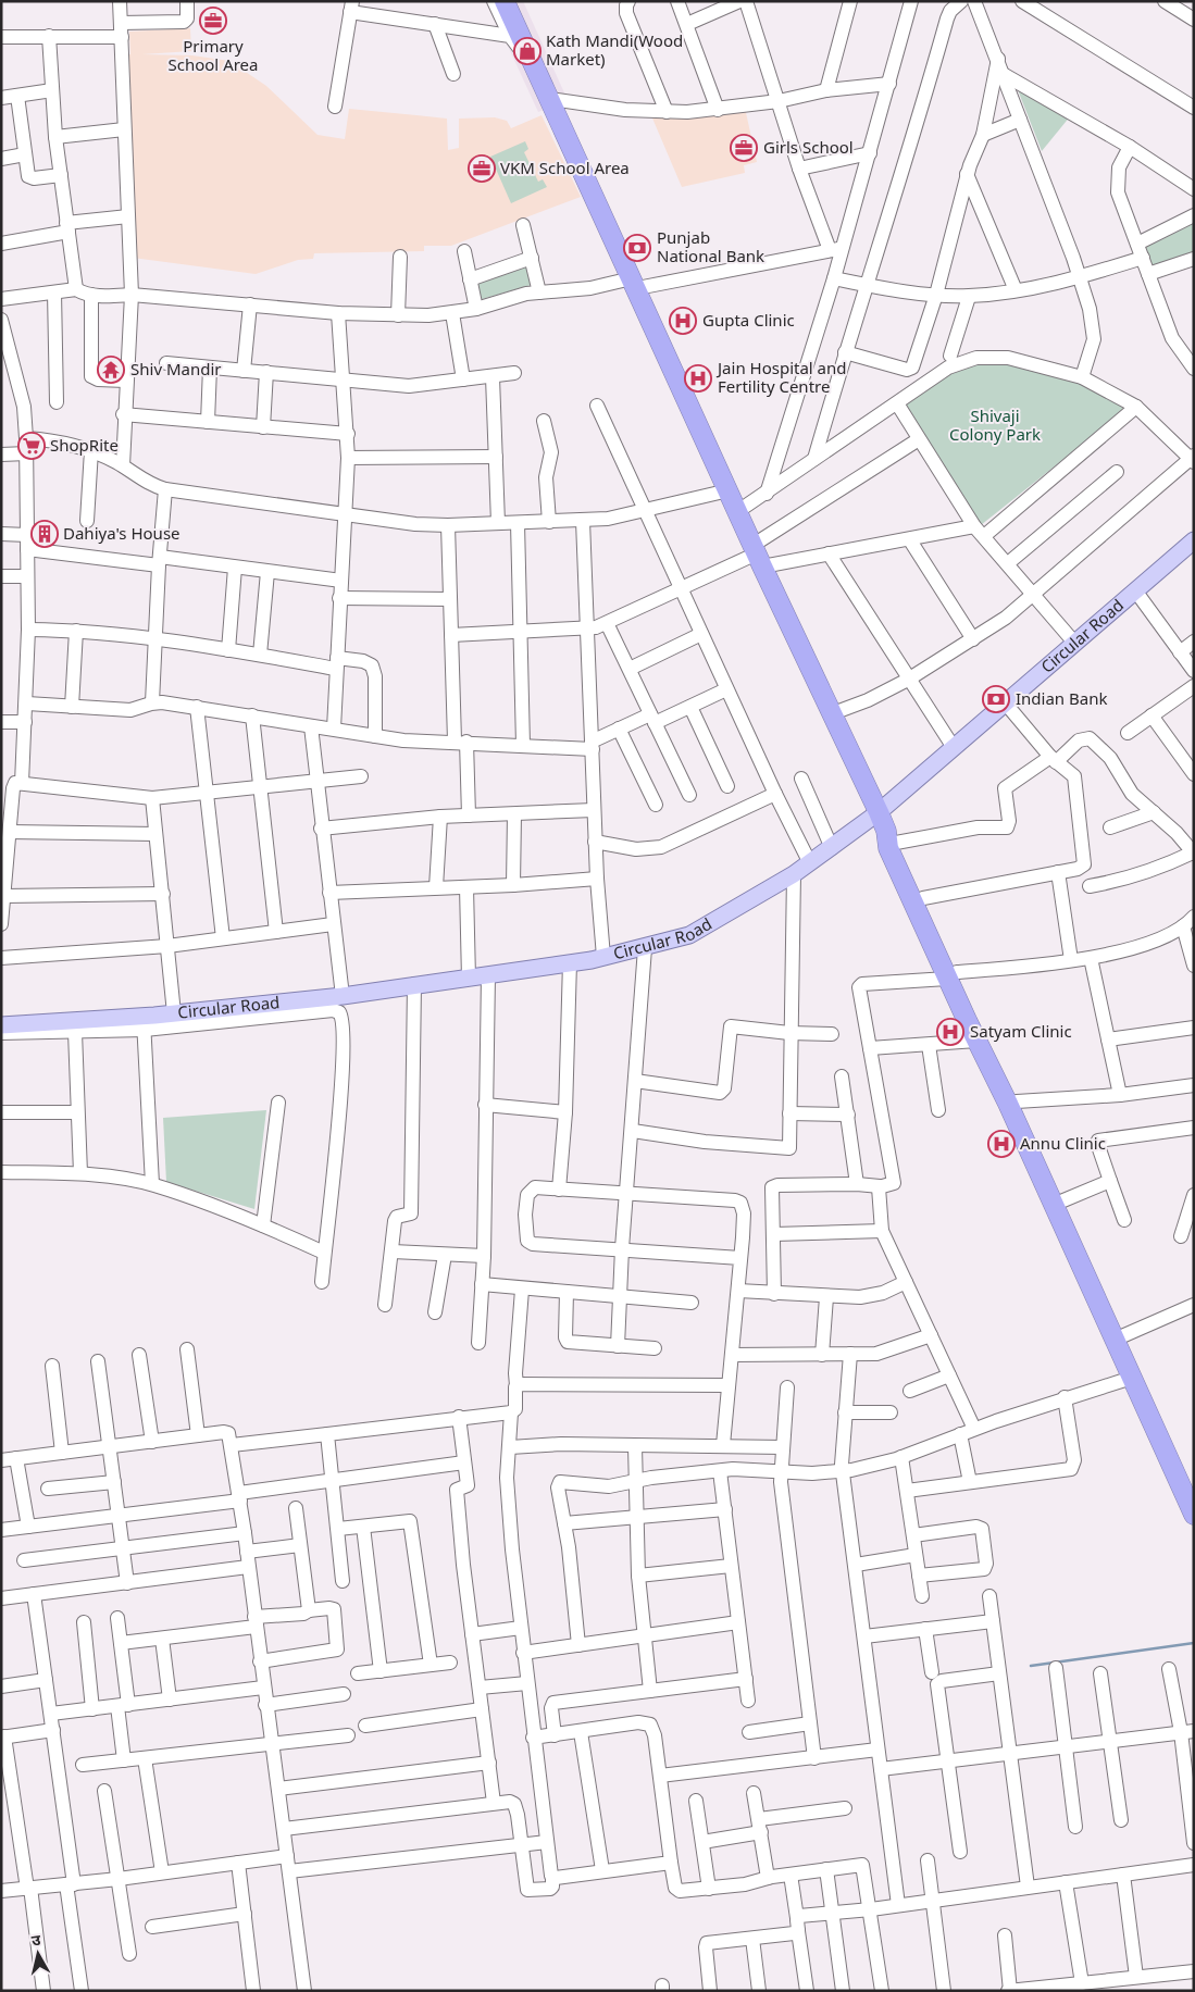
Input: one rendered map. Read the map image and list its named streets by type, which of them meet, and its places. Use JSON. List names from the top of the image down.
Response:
{
  "streets": {
    "main road": ["Circular Road"]
  },
  "parks": ["Shivaji Colony Park"],
  "places": {
    "office": ["Primary School Area", "Girls School", "VKM School Area"],
    "shop": ["Kath Mandi(Wood Market)"],
    "bank": ["Punjab National Bank", "Indian Bank"],
    "hospital": [
      "Gupta Clinic",
      "Jain Hospital and Fertility Centre",
      "Satyam Clinic",
      "Annu Clinic"
    ],
    "temple": ["Shiv Mandir"],
    "supermarket": ["ShopRite"],
    "building": ["Dahiya's House"]
  },
  "north": "top"
}
